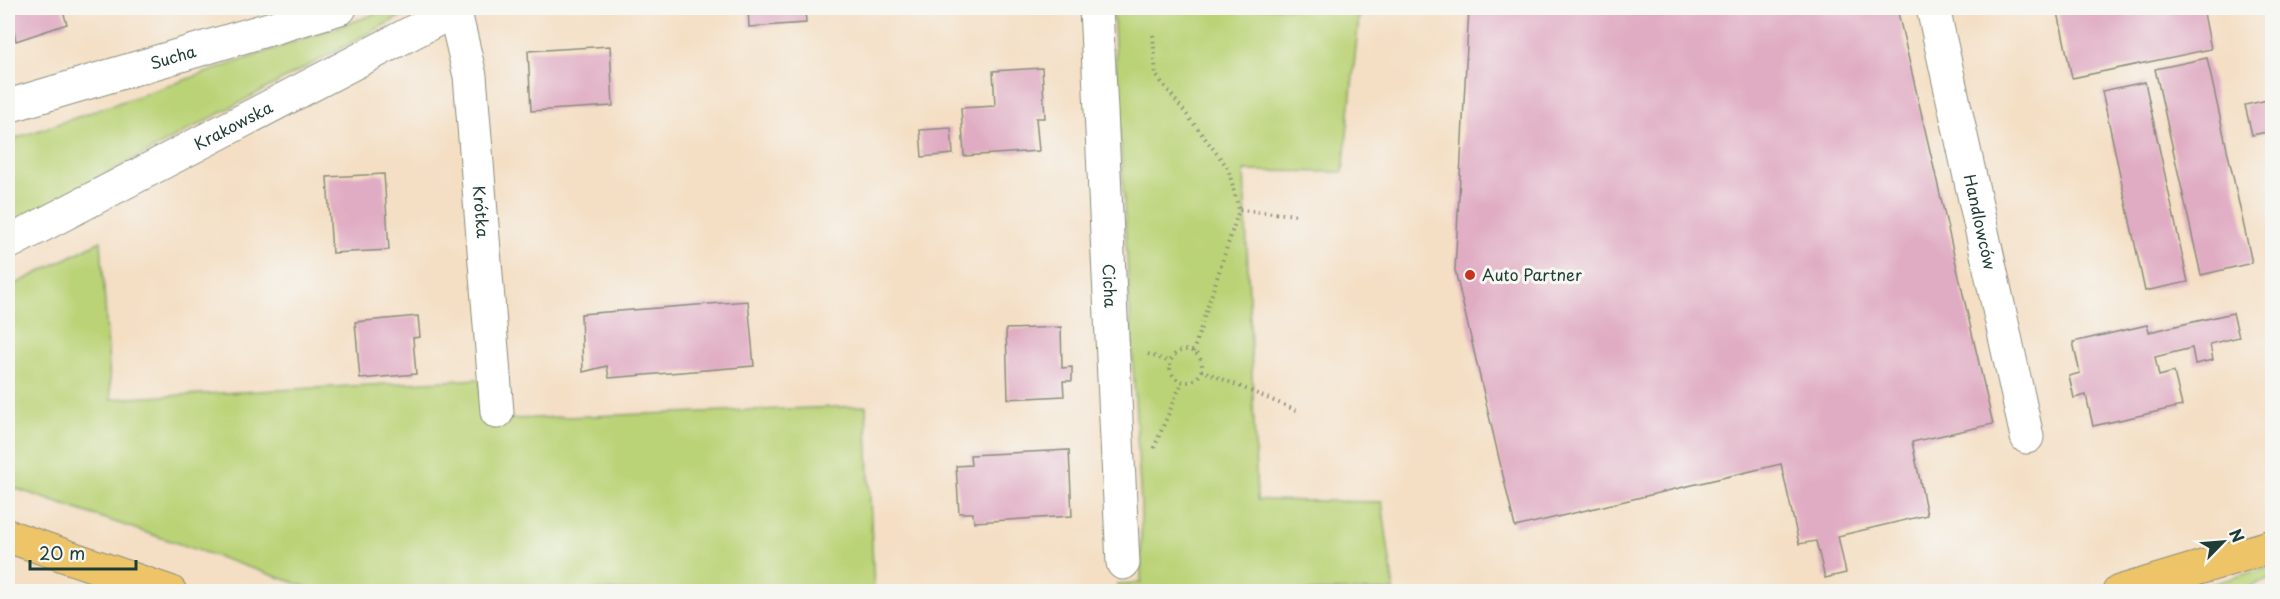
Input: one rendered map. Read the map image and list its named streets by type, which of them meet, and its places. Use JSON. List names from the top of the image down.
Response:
{
  "streets": {
    "street": [
      "Sucha",
      "Krakowska",
      "Krótka",
      "Handlowców",
      "Cicha"
    ]
  },
  "crossings": [
    ["Krakowska", "Krótka"]
  ],
  "places": ["Auto Partner"],
  "scale_bar": "20 m",
  "north": "top right"
}
